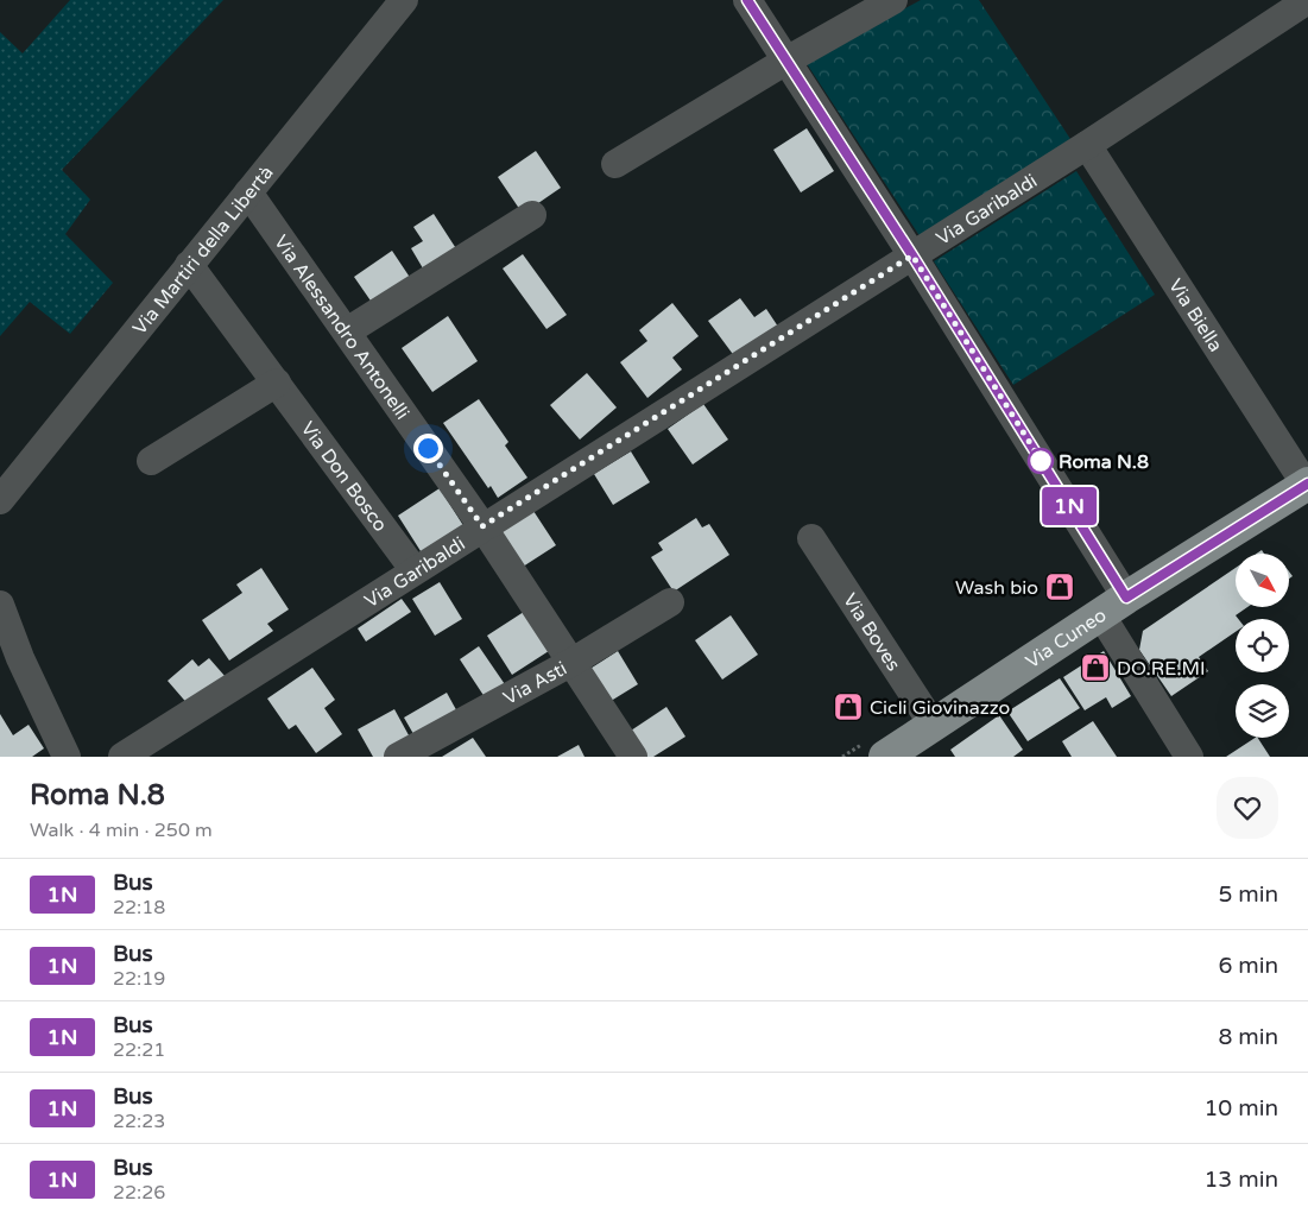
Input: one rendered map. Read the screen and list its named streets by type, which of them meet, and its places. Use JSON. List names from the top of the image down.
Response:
{
  "streets": {
    "main road": ["Via Cuneo"],
    "street": [
      "Via Garibaldi",
      "Via Martiri della Libertà",
      "Via Biella",
      "Via Alessandro Antonelli",
      "Via Don Bosco",
      "Via Boves",
      "Via Asti"
    ]
  },
  "crossings": [
    ["Via Garibaldi", "Via Biella"],
    ["Via Garibaldi", "Via Alessandro Antonelli"],
    ["Via Garibaldi", "Via Don Bosco"],
    ["Via Martiri della Libertà", "Via Alessandro Antonelli"],
    ["Via Martiri della Libertà", "Via Don Bosco"],
    ["Via Biella", "Via Cuneo"],
    ["Via Alessandro Antonelli", "Via Asti"],
    ["Via Boves", "Via Cuneo"]
  ],
  "places": {
    "other": ["Roma N.8"],
    "shop": ["Wash bio", "DO.RE.MI", "Cicli Giovinazzo"]
  },
  "lines": ["bus line 1N"],
  "north": "bottom right",
  "page": {
    "on_map": "1N",
    "heading": ["Roma N.8", "Walk · 4 min · 250 m"],
    "list": [
      {
        "mark": "1N",
        "name": "Bus",
        "note": "22:18",
        "value": "5 min"
      },
      {
        "mark": "1N",
        "name": "Bus",
        "note": "22:19",
        "value": "6 min"
      },
      {
        "mark": "1N",
        "name": "Bus",
        "note": "22:21",
        "value": "8 min"
      },
      {
        "mark": "1N",
        "name": "Bus",
        "note": "22:23",
        "value": "10 min"
      },
      {
        "mark": "1N",
        "name": "Bus",
        "note": "22:26",
        "value": "13 min"
      }
    ]
  }
}
